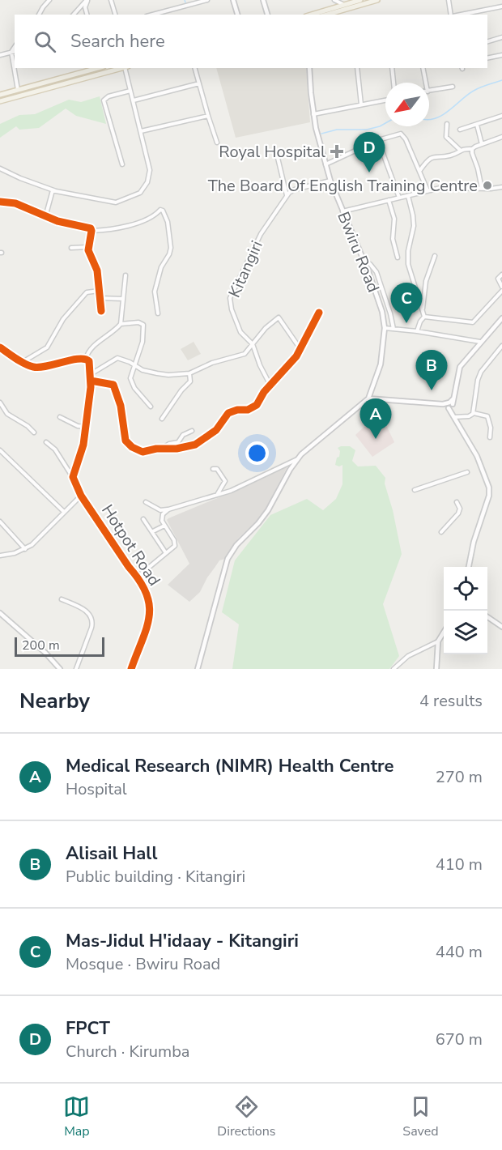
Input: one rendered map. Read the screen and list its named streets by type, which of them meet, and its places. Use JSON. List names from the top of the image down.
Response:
{
  "streets": {
    "main road": ["Bwiru Road"],
    "street": ["Kitangiri", "Hotpot Road"]
  },
  "places": {
    "health": ["Royal Hospital"],
    "other": ["The Board Of English Training Centre"]
  },
  "scale_bar": "200 m",
  "north": "bottom left",
  "page": {
    "search": "Search here",
    "pins": [
      "D",
      "C",
      "B",
      "A"
    ],
    "scale": "200 m",
    "heading": ["Nearby", "4 results"],
    "list": [
      {
        "mark": "A",
        "name": "Medical Research (NIMR) Health Centre",
        "note": "Hospital",
        "value": "270 m"
      },
      {
        "mark": "B",
        "name": "Alisail Hall",
        "note": "Public building · Kitangiri",
        "value": "410 m"
      },
      {
        "mark": "C",
        "name": "Mas-Jidul H'idaay - Kitangiri",
        "note": "Mosque · Bwiru Road",
        "value": "440 m"
      },
      {
        "mark": "D",
        "name": "FPCT",
        "note": "Church · Kirumba",
        "value": "670 m"
      }
    ],
    "nav": ["Map", "Directions", "Saved"]
  }
}
